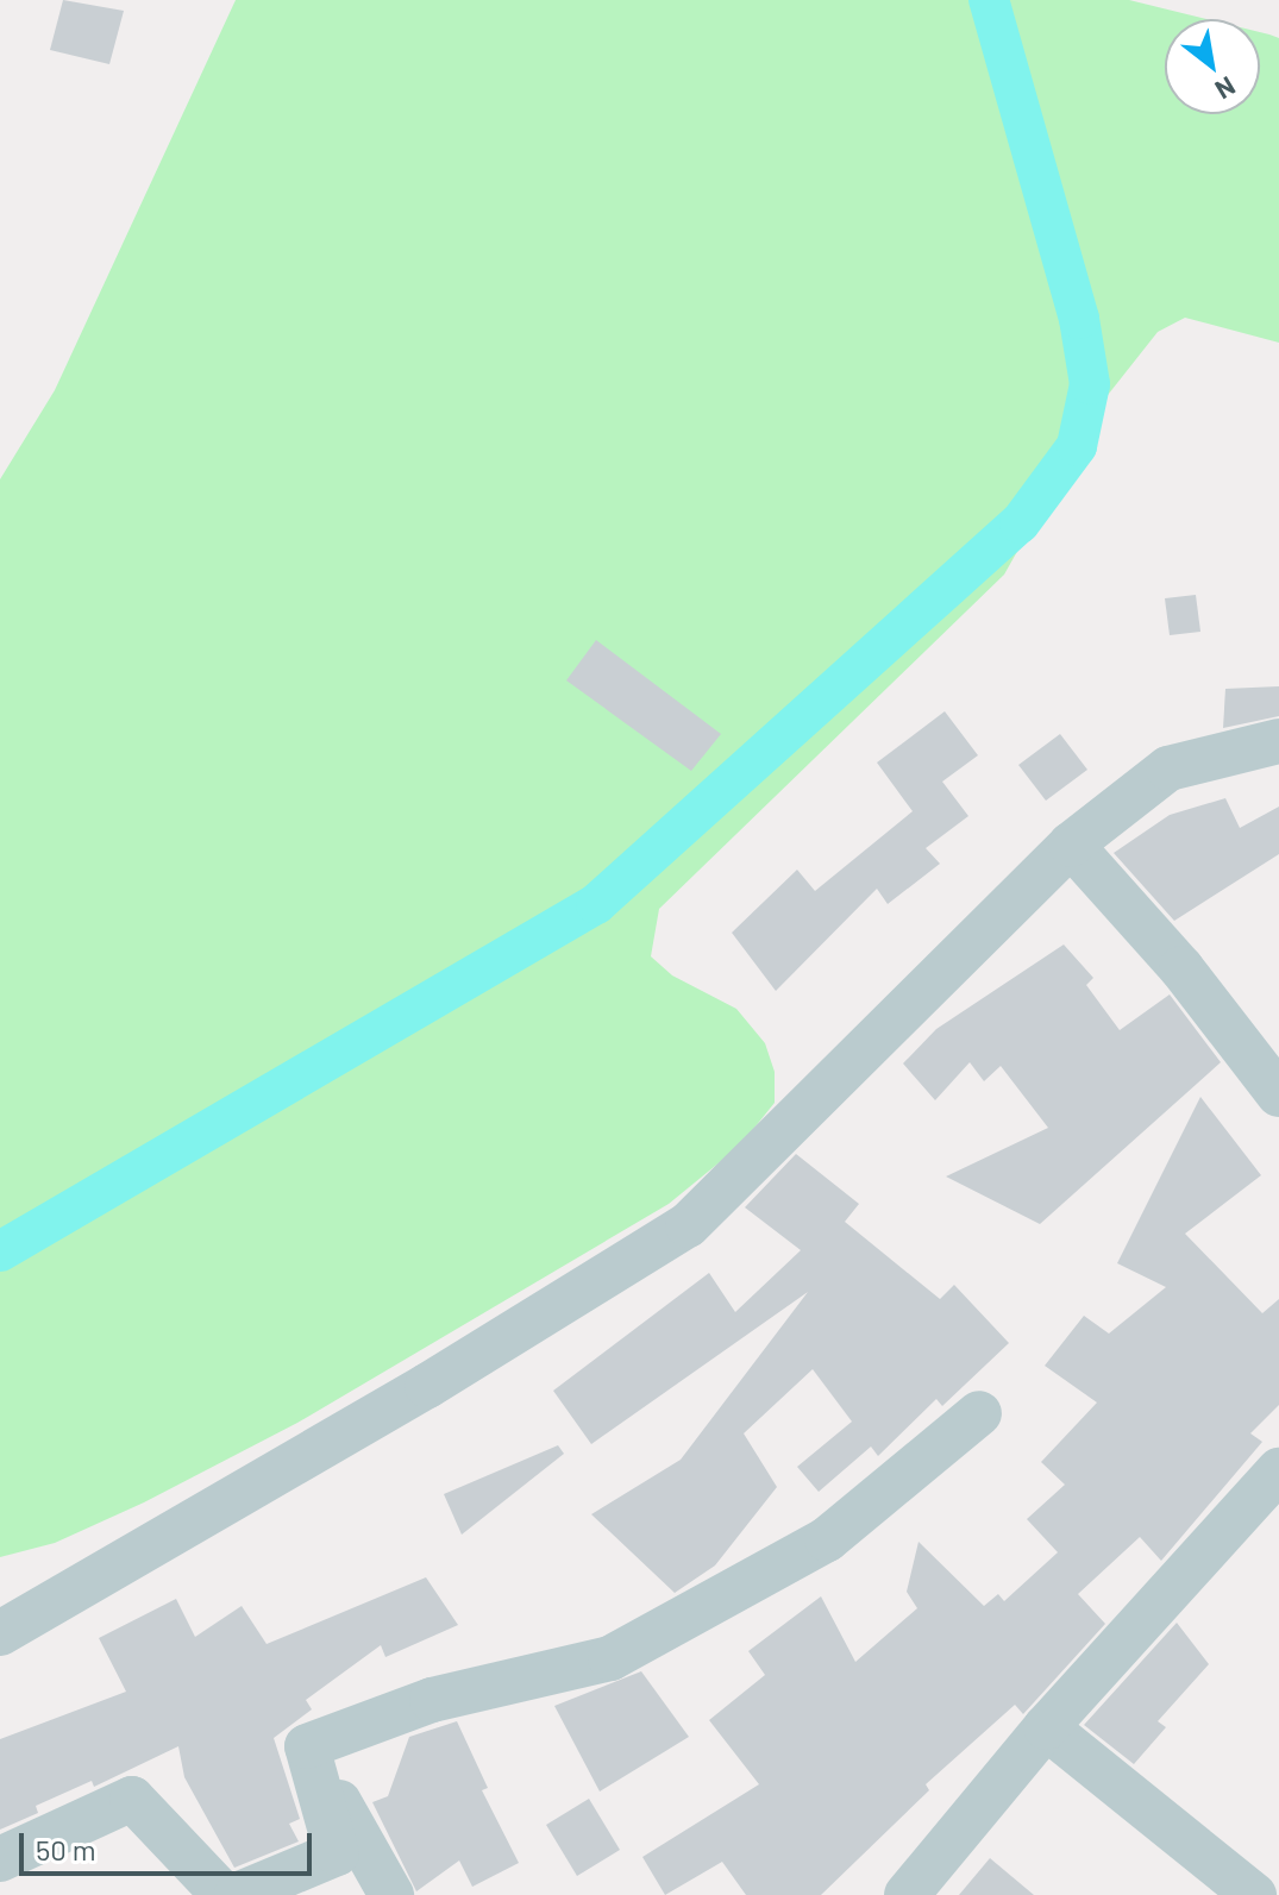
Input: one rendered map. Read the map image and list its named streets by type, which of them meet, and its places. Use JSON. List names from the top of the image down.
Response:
{
  "scale_bar": "50 m",
  "north": "bottom right"
}
